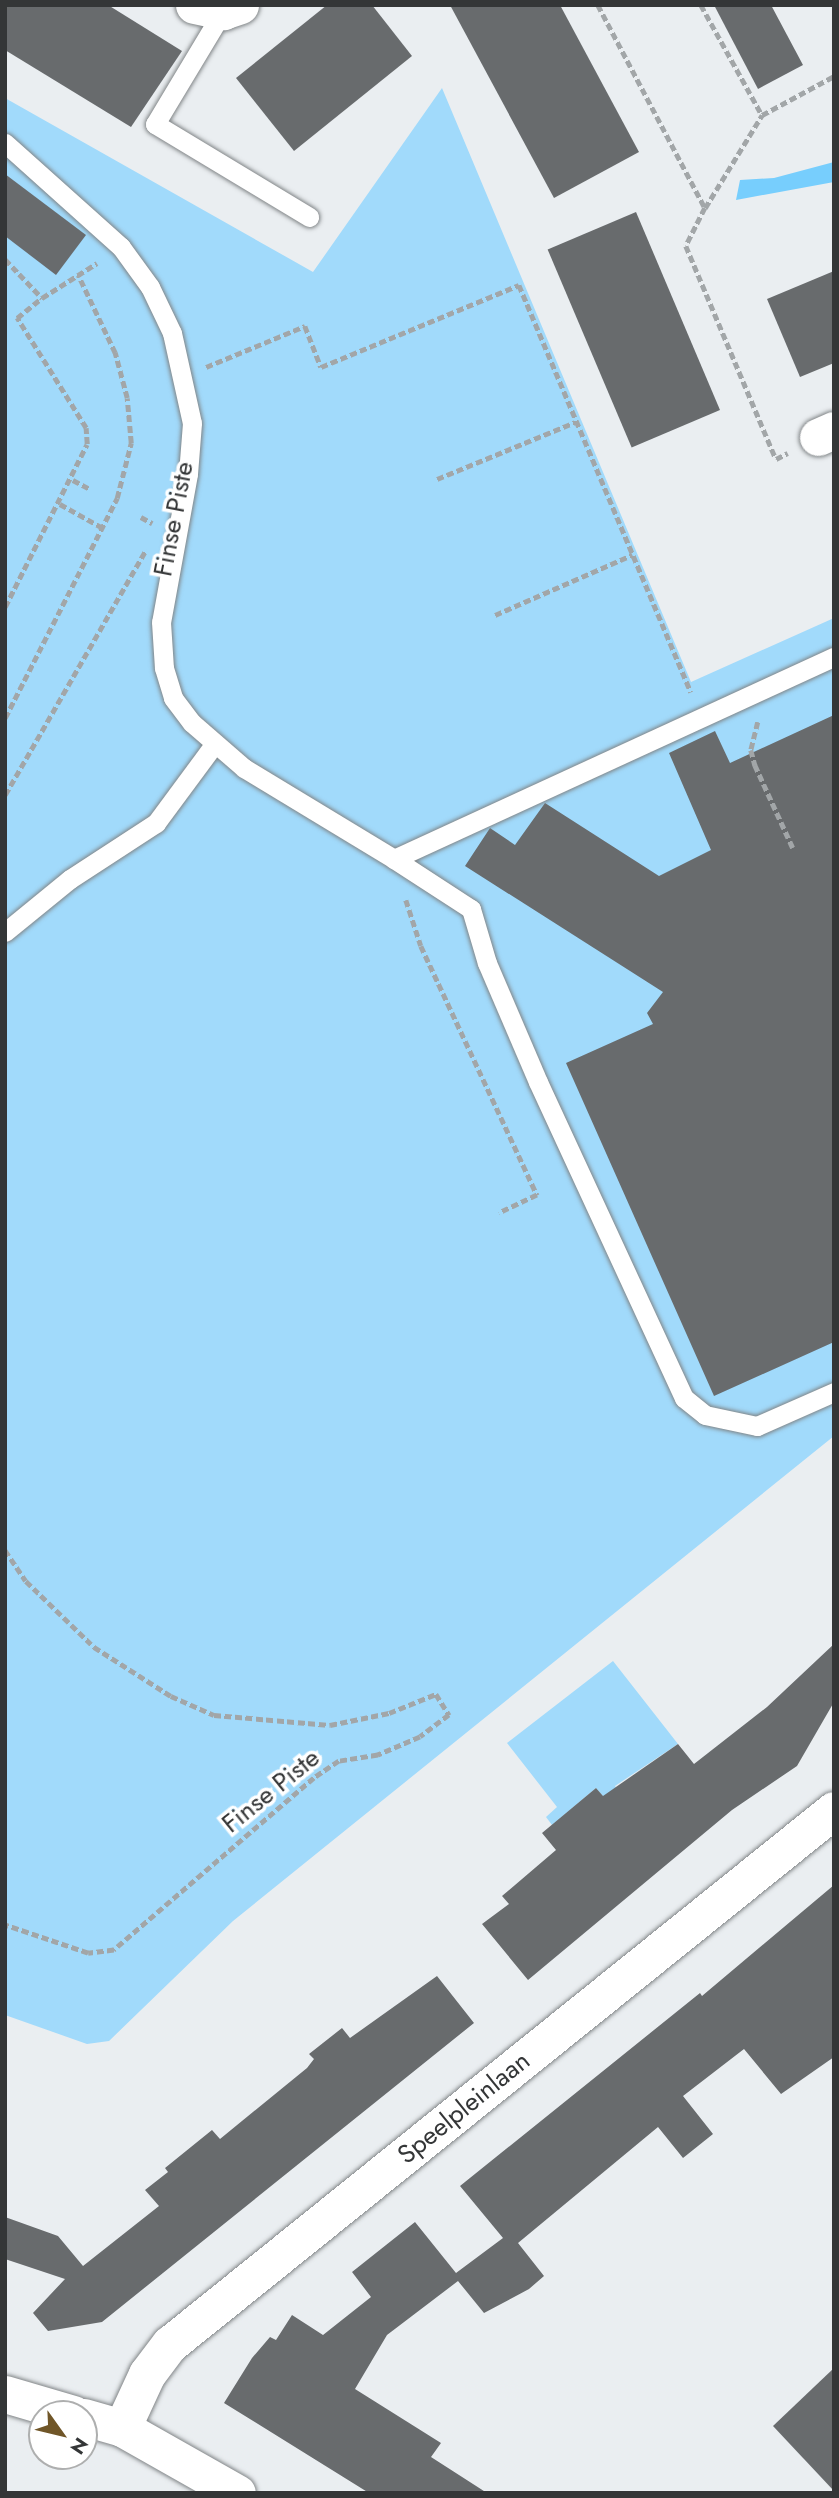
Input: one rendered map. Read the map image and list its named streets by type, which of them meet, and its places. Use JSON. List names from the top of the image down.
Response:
{
  "streets": {
    "street": ["Speelpleinlaan"],
    "path": ["Finse Piste"]
  },
  "north": "bottom right"
}
